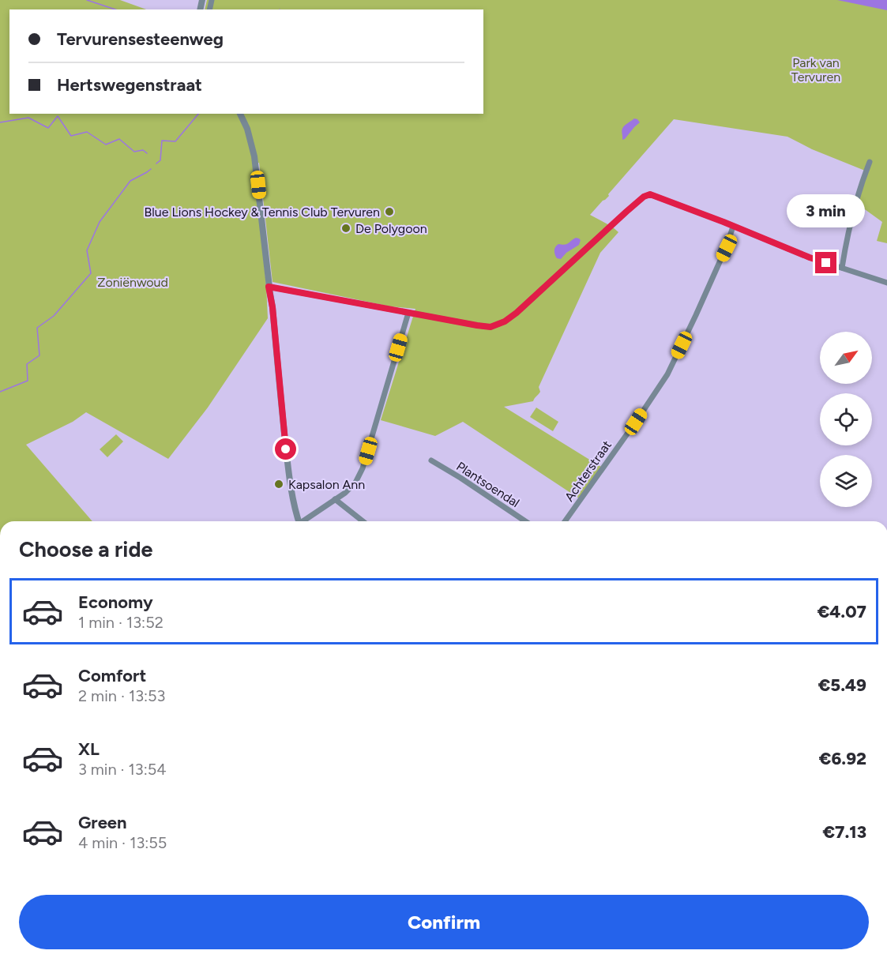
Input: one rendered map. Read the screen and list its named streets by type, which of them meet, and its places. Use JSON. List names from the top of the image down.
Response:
{
  "streets": {
    "street": ["Achterstraat", "Plantsoendal"]
  },
  "parks": ["Park van Tervuren", "Zoniënwoud"],
  "places": ["Blue Lions Hockey & Tennis Club Tervuren", "De Polygoon", "Kapsalon Ann"],
  "north": "top right",
  "page": {
    "banner": ["Tervurensesteenweg", "Hertswegenstraat"],
    "bubble": "3 min",
    "heading": "Choose a ride",
    "list": [
      {
        "name": "Economy",
        "note": "1 min · 13:52",
        "value": "€4.07"
      },
      {
        "name": "Comfort",
        "note": "2 min · 13:53",
        "value": "€5.49"
      },
      {
        "name": "XL",
        "note": "3 min · 13:54",
        "value": "€6.92"
      },
      {
        "name": "Green",
        "note": "4 min · 13:55",
        "value": "€7.13"
      }
    ],
    "buttons": "Confirm"
  }
}
